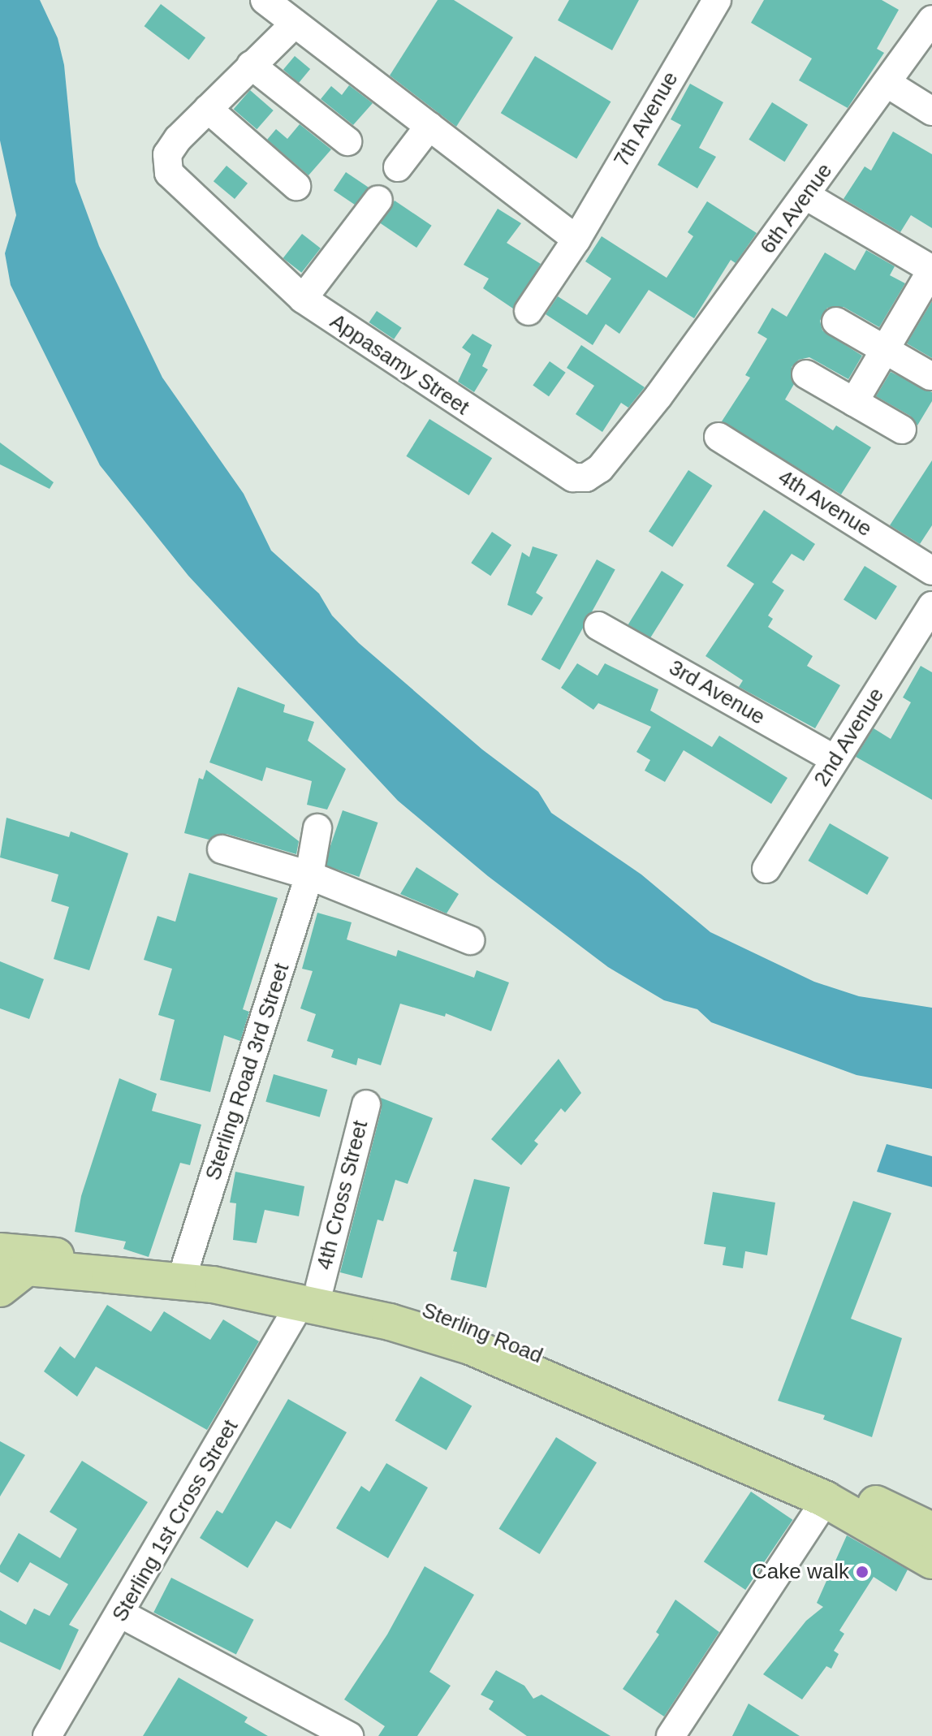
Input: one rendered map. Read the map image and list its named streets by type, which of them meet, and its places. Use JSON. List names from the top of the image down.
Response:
{
  "streets": {
    "main road": ["Sterling Road"],
    "street": [
      "7th Avenue",
      "6th Avenue",
      "Appasamy Street",
      "4th Avenue",
      "3rd Avenue",
      "2nd Avenue",
      "Sterling Road 3rd Street",
      "4th Cross Street",
      "Sterling 1st Cross Street"
    ]
  },
  "crossings": [
    ["6th Avenue", "Appasamy Street"],
    ["3rd Avenue", "2nd Avenue"],
    ["Sterling Road 3rd Street", "Sterling Road"],
    ["4th Cross Street", "Sterling Road"],
    ["4th Cross Street", "Sterling 1st Cross Street"],
    ["Sterling Road", "Sterling 1st Cross Street"]
  ],
  "places": ["Cake walk"]
}
